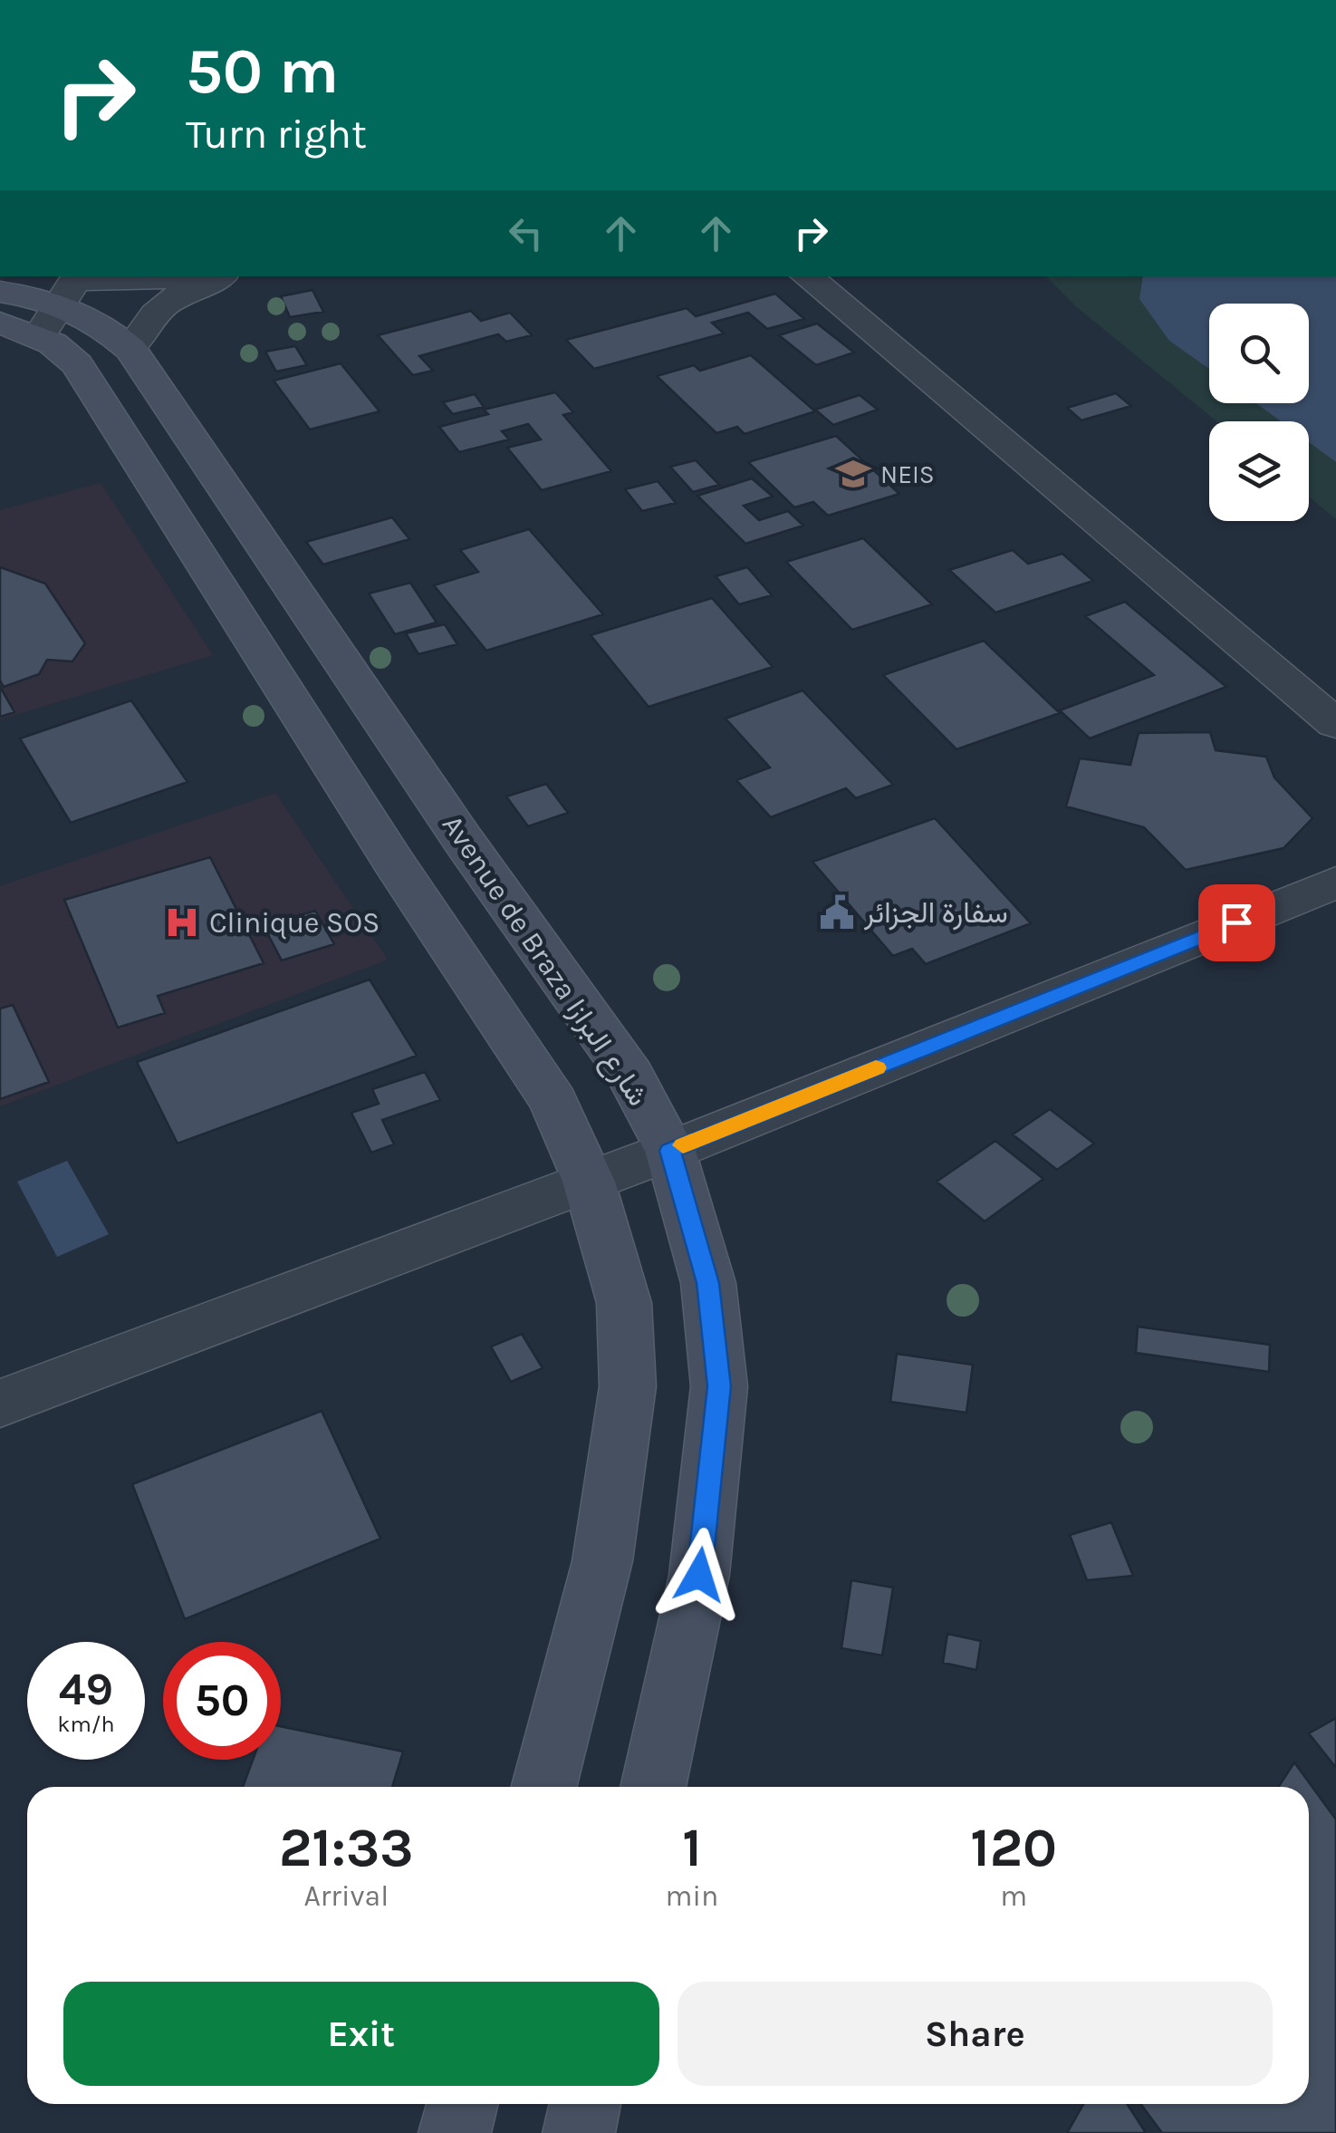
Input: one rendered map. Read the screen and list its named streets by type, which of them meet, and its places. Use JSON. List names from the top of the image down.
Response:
{
  "streets": {
    "main road": ["Avenue de Braza شارع البرازا"]
  },
  "places": {
    "school or university": ["NEIS"],
    "public building": ["سفارة الجزائر"],
    "hospital": ["Clinique SOS"]
  },
  "page": {
    "turn": ["50 m", "Turn right"],
    "speed": "49 km/h",
    "limit": "50",
    "eta": [
      "21:33",
      "Arrival",
      "1",
      "min",
      "120",
      "m"
    ],
    "buttons": ["Exit", "Share"]
  }
}
